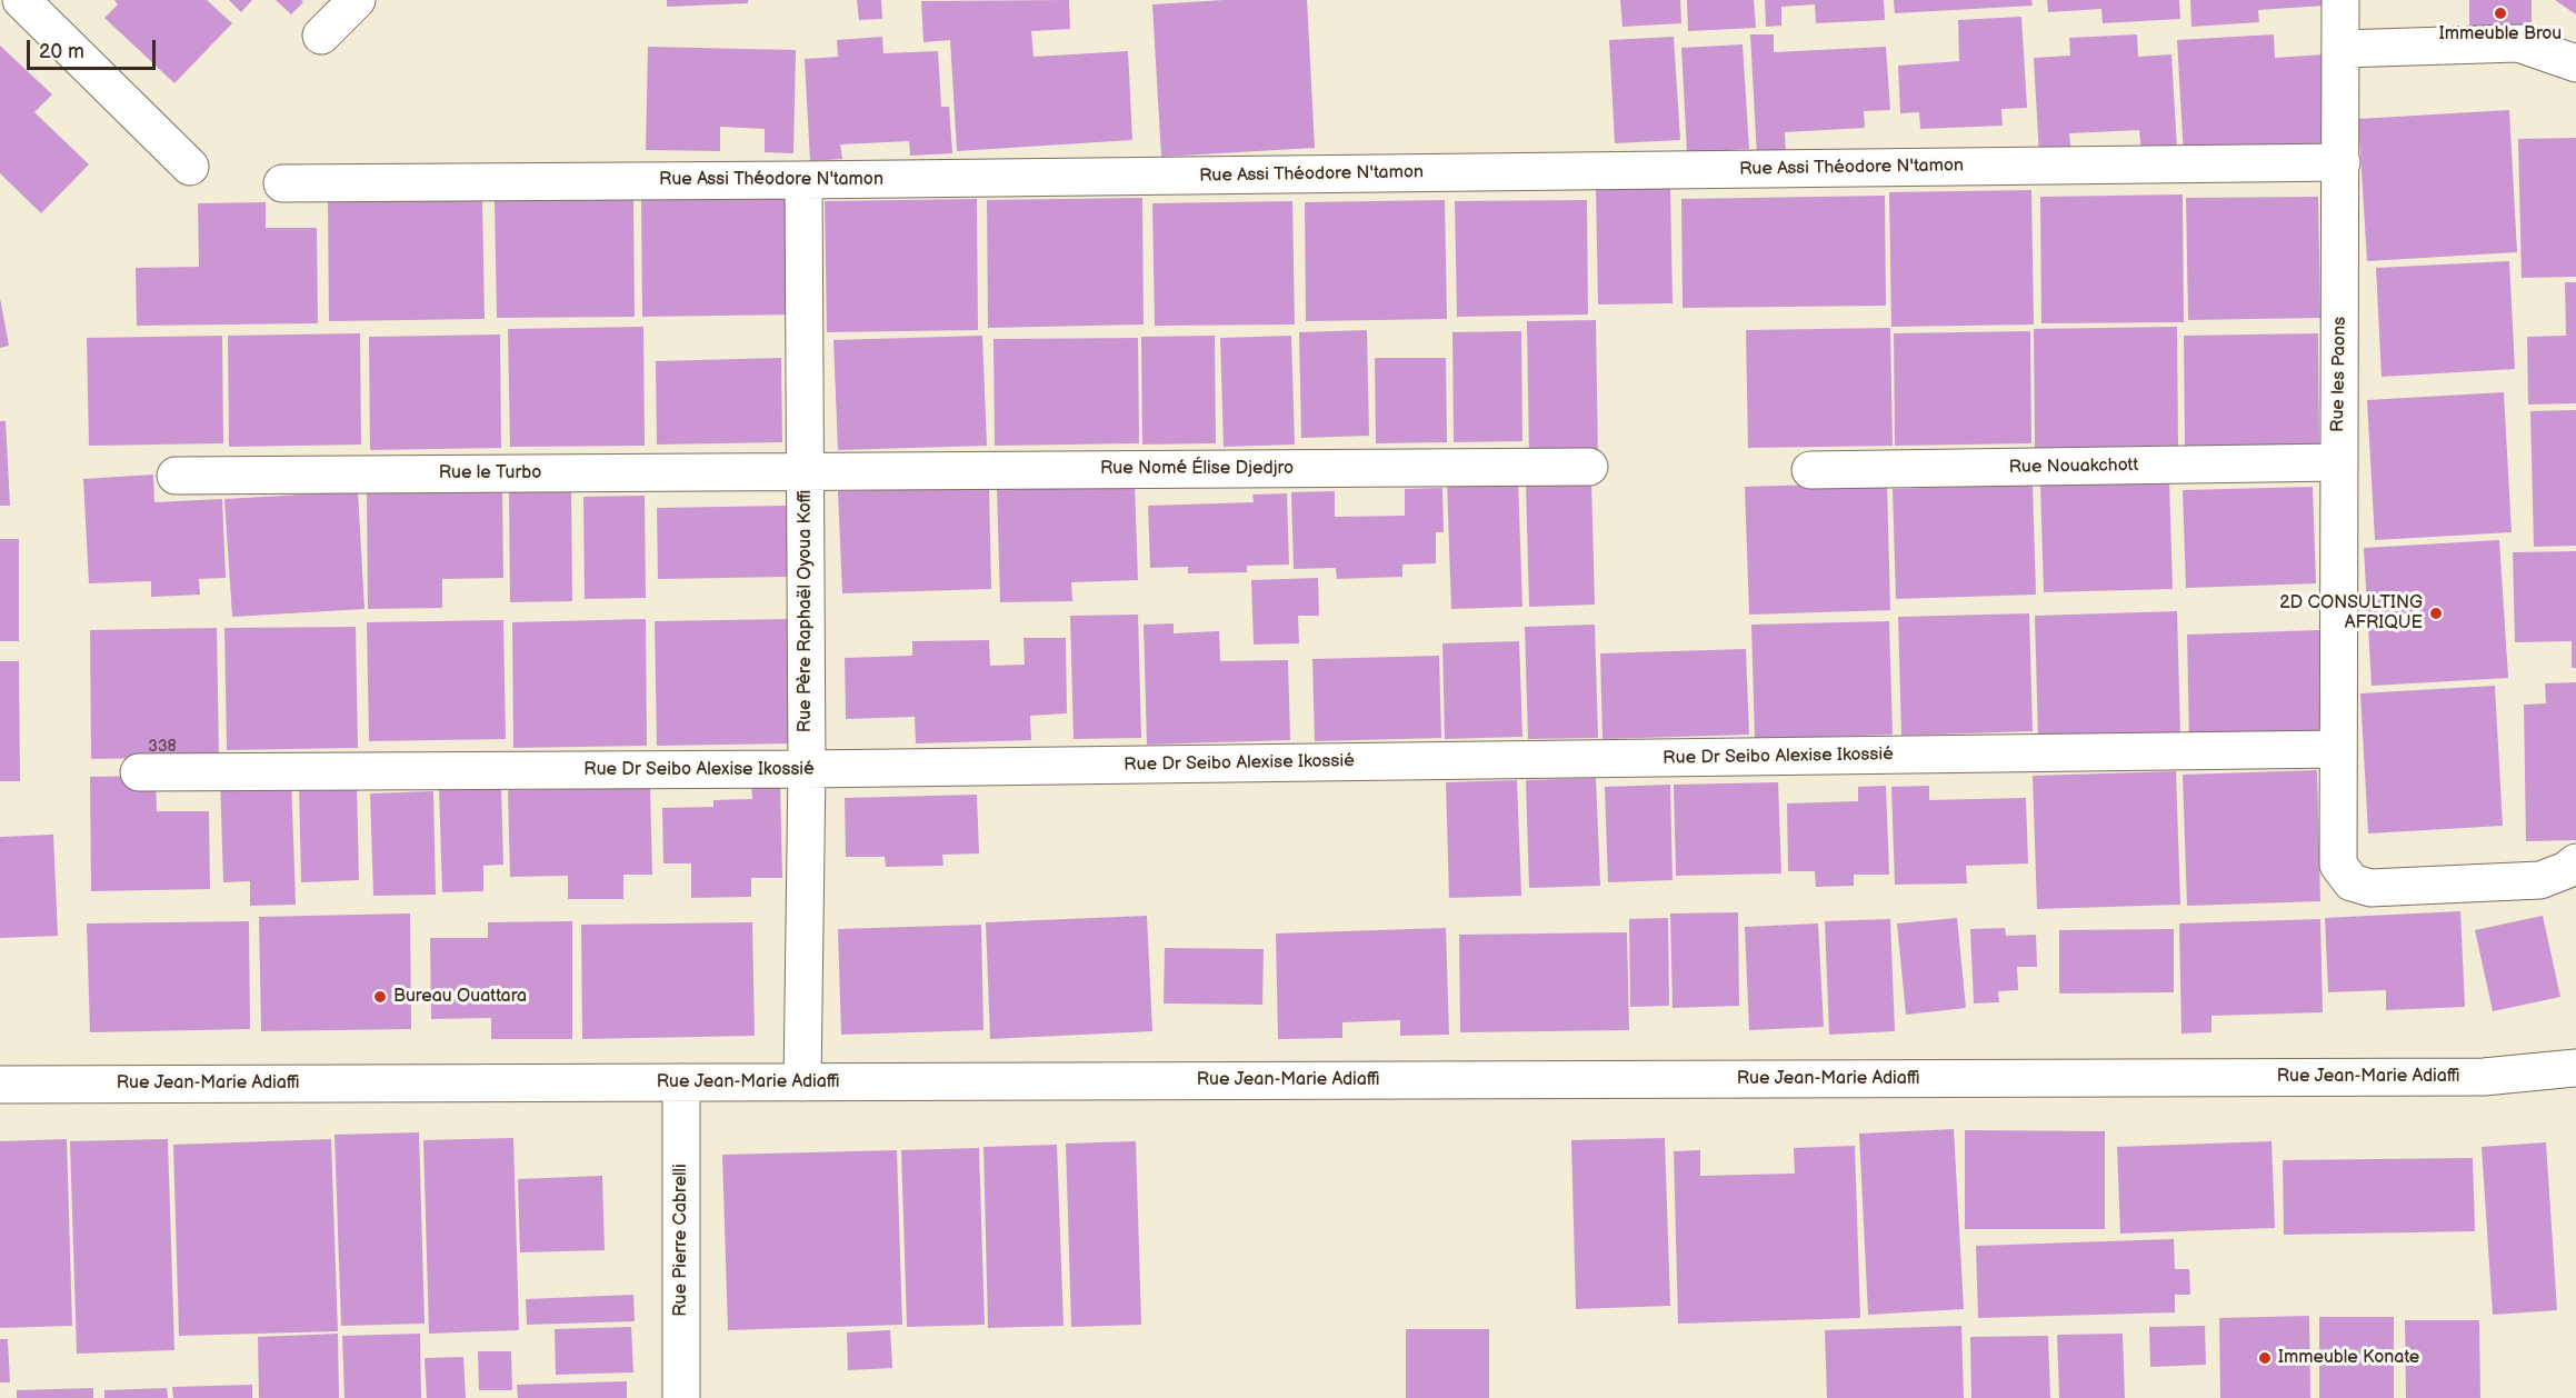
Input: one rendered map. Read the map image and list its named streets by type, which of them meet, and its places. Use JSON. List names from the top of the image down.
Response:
{
  "streets": {
    "street": [
      "Rue Assi Théodore N'tamon",
      "Rue les Paons",
      "Rue Nouakchott",
      "Rue Nomé Élise Djedjro",
      "Rue le Turbo",
      "Rue Père Raphaël Oyoua Koffi",
      "Rue Dr Seibo Alexise Ikossié",
      "Rue Jean-Marie Adiaffi",
      "Rue Pierre Cabrelli"
    ]
  },
  "crossings": [
    ["Rue Assi Théodore N'tamon", "Rue les Paons"],
    ["Rue Assi Théodore N'tamon", "Rue Père Raphaël Oyoua Koffi"],
    ["Rue les Paons", "Rue Nouakchott"],
    ["Rue les Paons", "Rue Dr Seibo Alexise Ikossié"],
    ["Rue Nomé Élise Djedjro", "Rue le Turbo"],
    ["Rue Nomé Élise Djedjro", "Rue Père Raphaël Oyoua Koffi"],
    ["Rue le Turbo", "Rue Père Raphaël Oyoua Koffi"],
    ["Rue Père Raphaël Oyoua Koffi", "Rue Dr Seibo Alexise Ikossié"],
    ["Rue Père Raphaël Oyoua Koffi", "Rue Jean-Marie Adiaffi"],
    ["Rue Jean-Marie Adiaffi", "Rue Pierre Cabrelli"]
  ],
  "places": [
    "Immeuble Brou",
    "2D CONSULTING AFRIQUE",
    "Bureau Ouattara",
    "Immeuble Konate"
  ],
  "house_numbers": ["338"],
  "scale_bar": "20 m"
}
